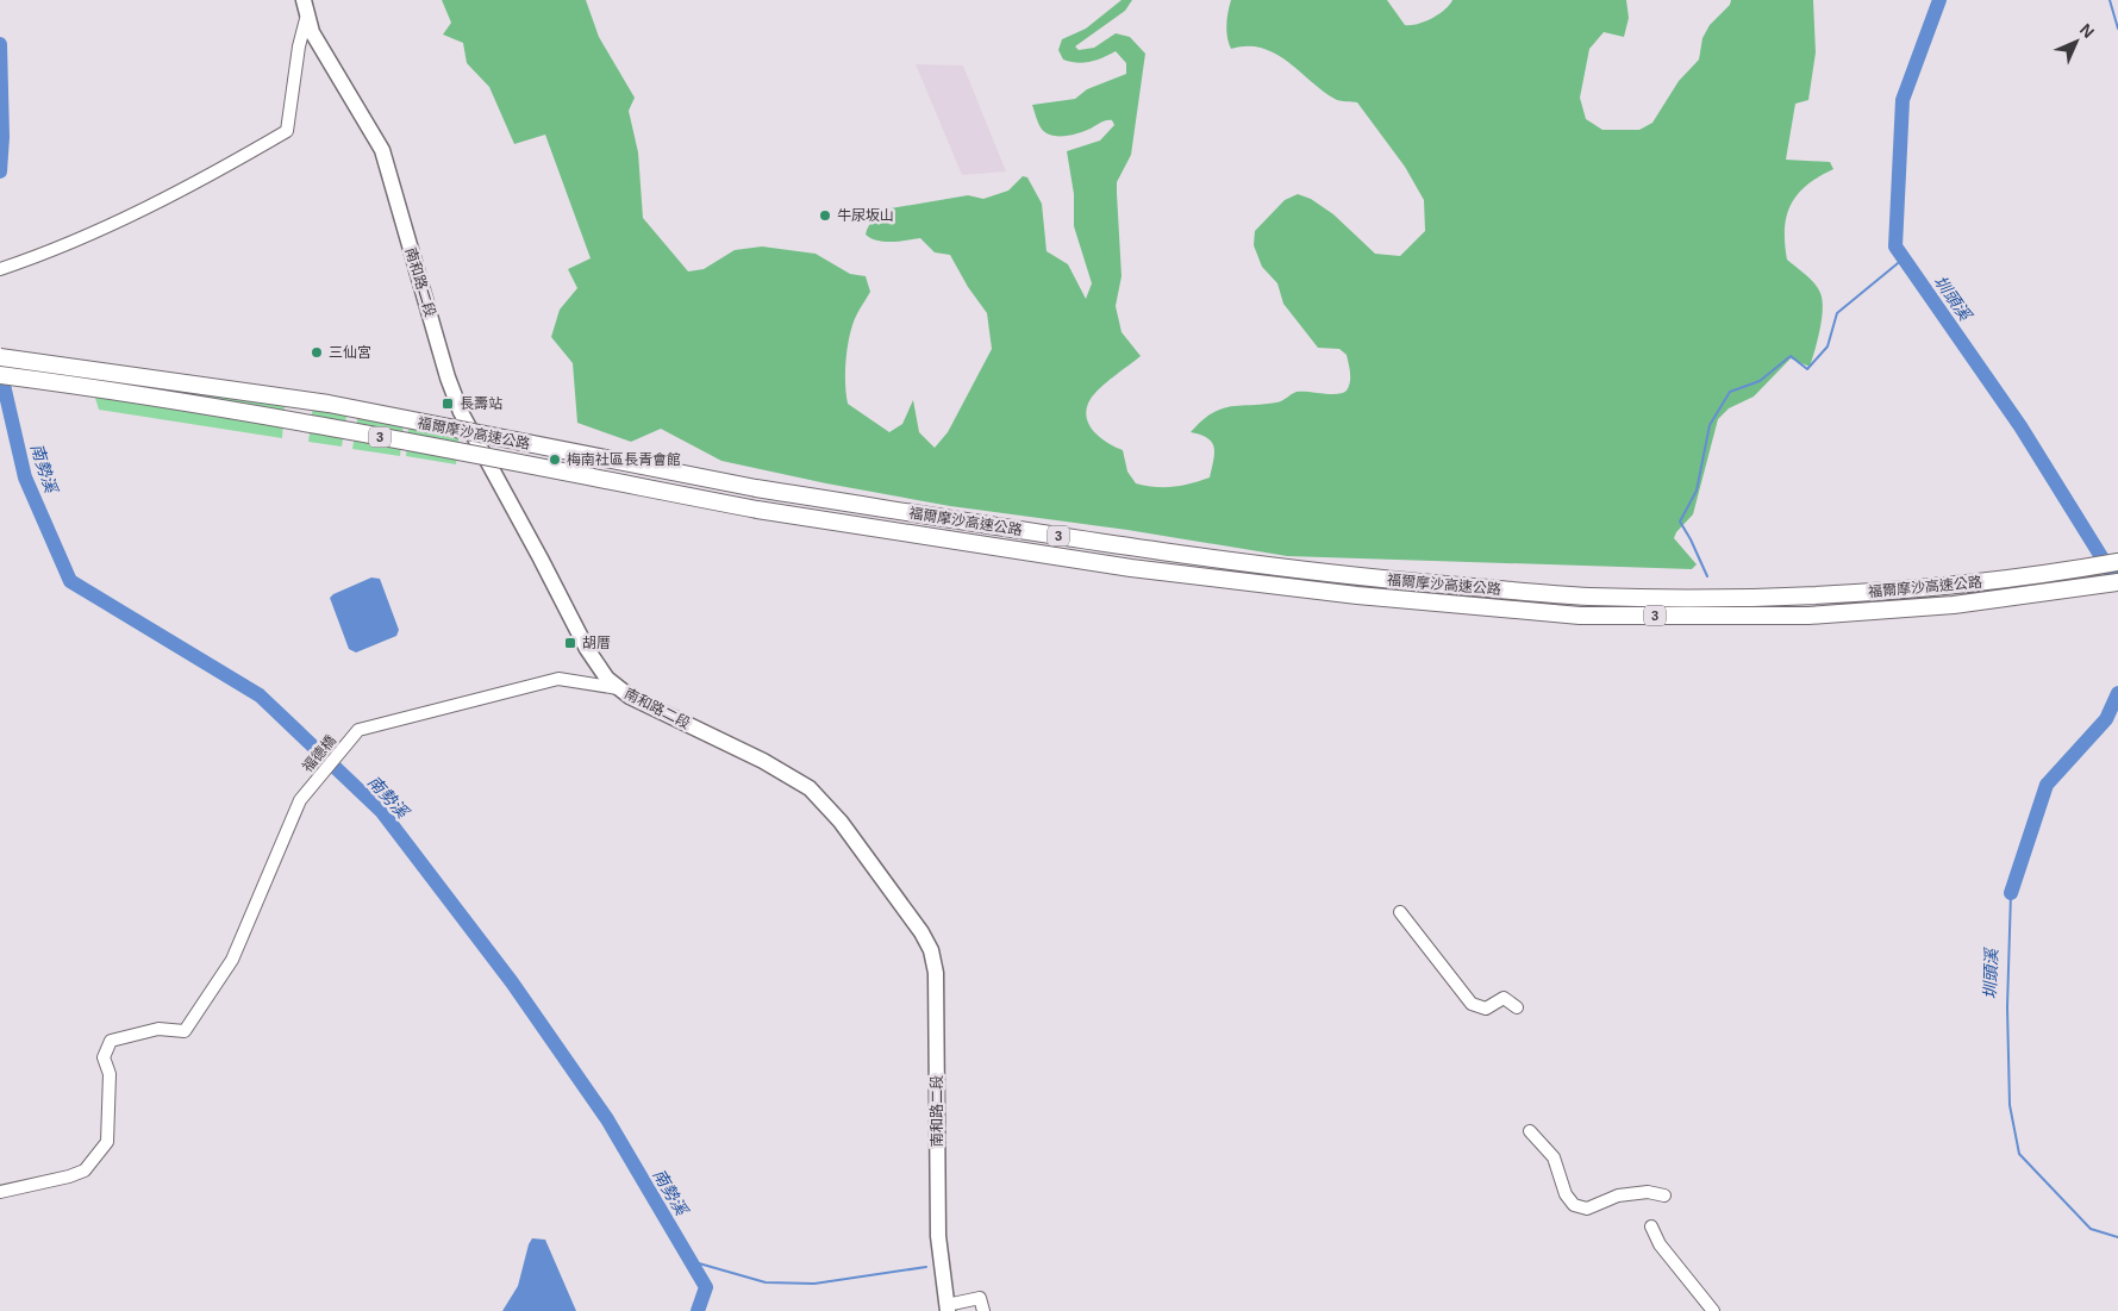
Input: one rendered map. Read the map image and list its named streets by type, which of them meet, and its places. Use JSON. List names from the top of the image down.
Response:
{
  "streets": {
    "highway": ["福爾摩沙高速公路", "3"],
    "main road": ["南和路二段"],
    "street": ["福德橋"]
  },
  "crossings": [
    ["南和路二段", "福德橋"]
  ],
  "water": ["圳頭溪", "南勢溪"],
  "places": {
    "other": ["牛尿坂山", "三仙宮", "梅南社區長青會館"],
    "transit": ["長壽站", "胡厝"]
  },
  "north": "top right"
}
